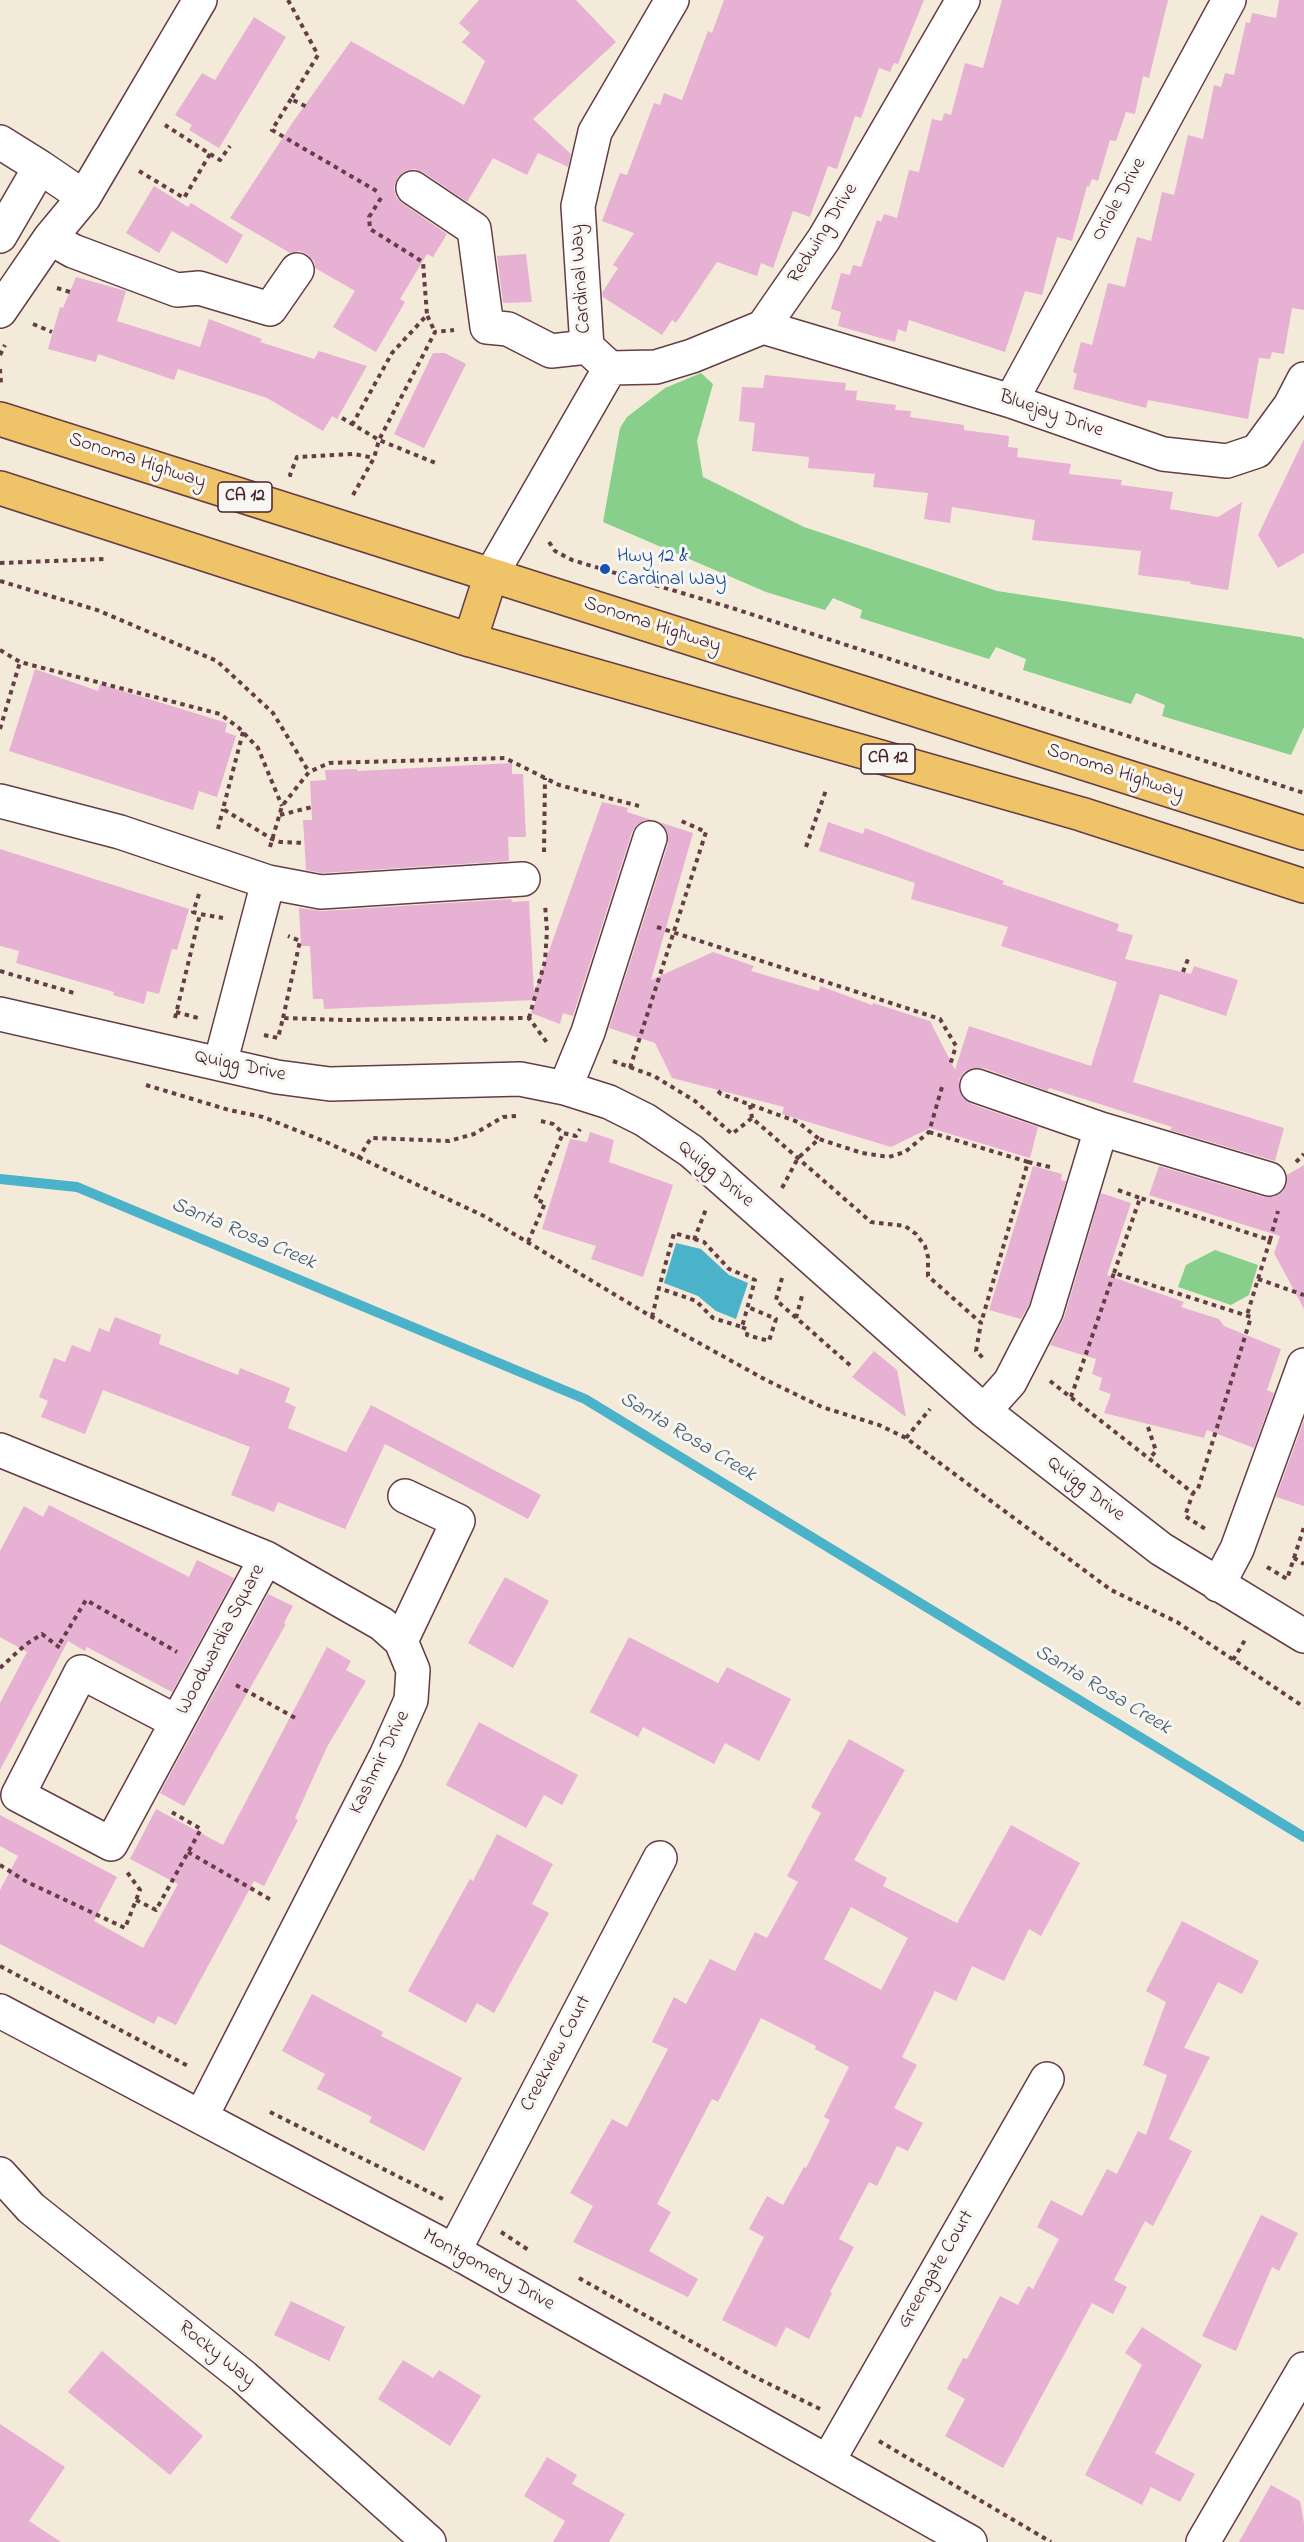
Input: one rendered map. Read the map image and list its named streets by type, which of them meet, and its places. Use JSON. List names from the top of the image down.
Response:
{
  "streets": {
    "main road": ["Sonoma Highway", "CA 12"],
    "street": [
      "Oriole Drive",
      "Redwing Drive",
      "Cardinal Way",
      "Bluejay Drive",
      "Quigg Drive",
      "Woodwardia Square",
      "Kashmir Drive",
      "Creekview Court",
      "Greengate Court",
      "Montgomery Drive",
      "Rocky Way"
    ]
  },
  "crossings": [
    ["Oriole Drive", "Bluejay Drive"],
    ["Redwing Drive", "Bluejay Drive"],
    ["Woodwardia Square", "Kashmir Drive"],
    ["Kashmir Drive", "Montgomery Drive"],
    ["Creekview Court", "Montgomery Drive"],
    ["Greengate Court", "Montgomery Drive"]
  ],
  "water": ["Santa Rosa Creek"],
  "places": ["Hwy 12 & Cardinal Way"]
}
